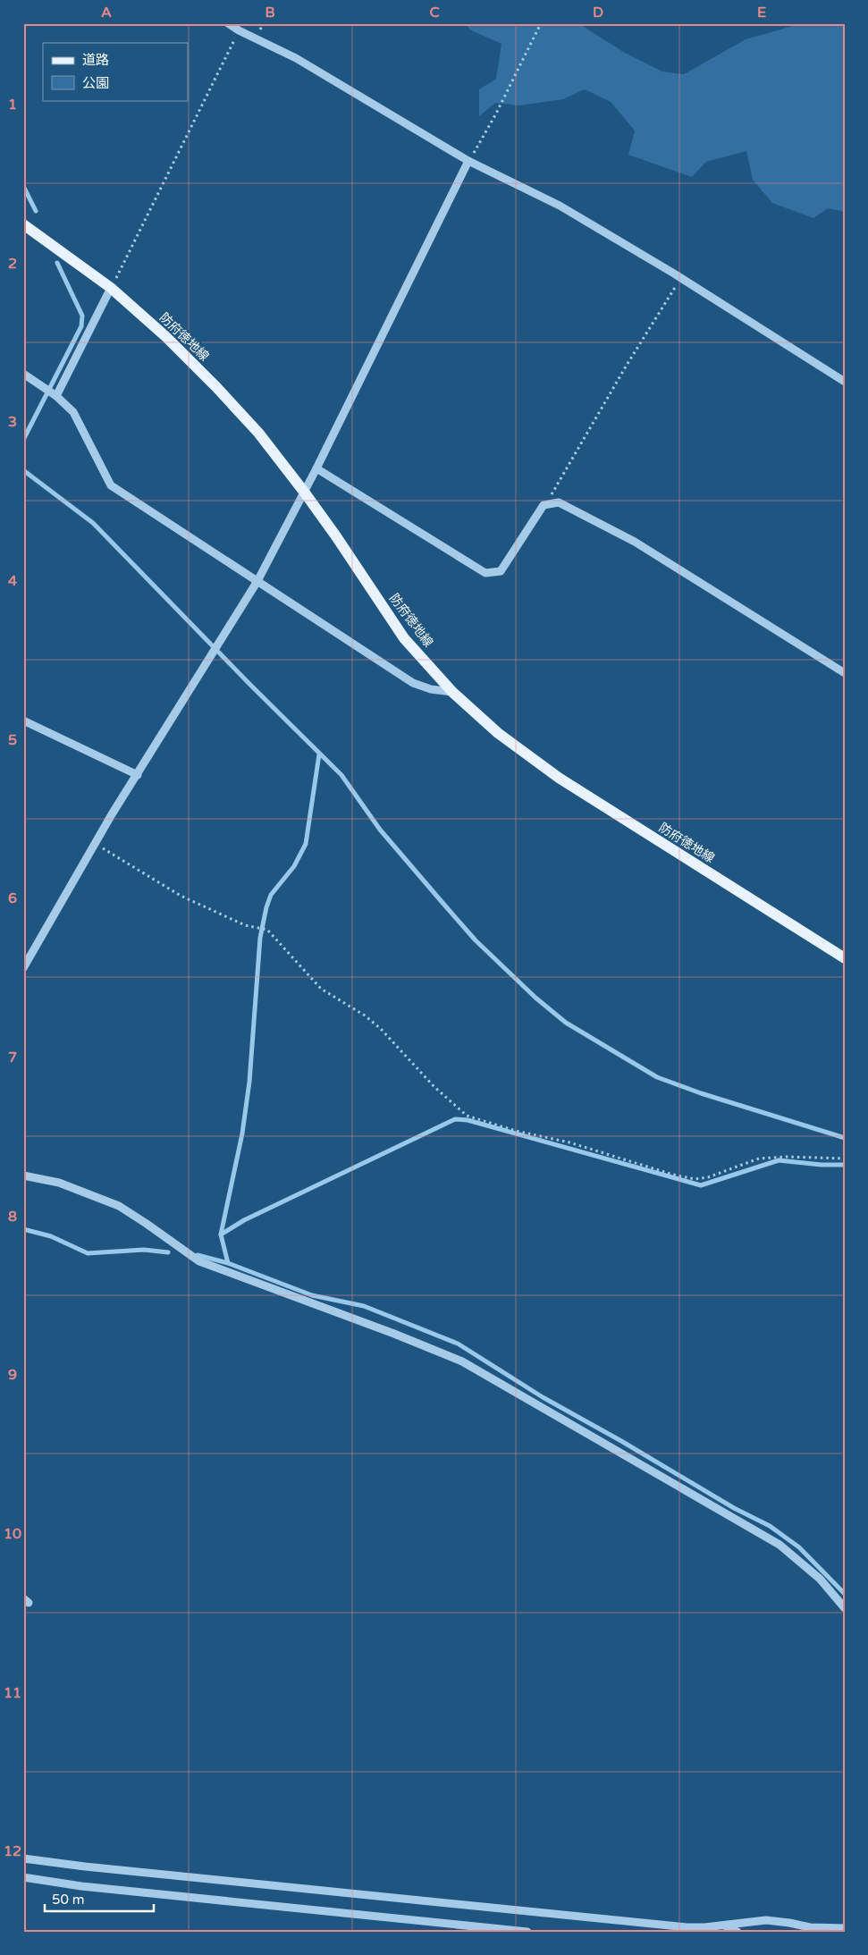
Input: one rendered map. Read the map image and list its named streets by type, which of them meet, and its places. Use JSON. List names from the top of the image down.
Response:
{
  "streets": {
    "main road": ["防府徳地線"]
  },
  "legend": ["道路", "公園"],
  "scale_bar": "50 m",
  "grid": {
    "columns": [
      "A",
      "B",
      "C",
      "D",
      "E"
    ],
    "rows": [
      "1",
      "2",
      "3",
      "4",
      "5",
      "6",
      "7",
      "8",
      "9",
      "10",
      "11",
      "12"
    ]
  }
}
